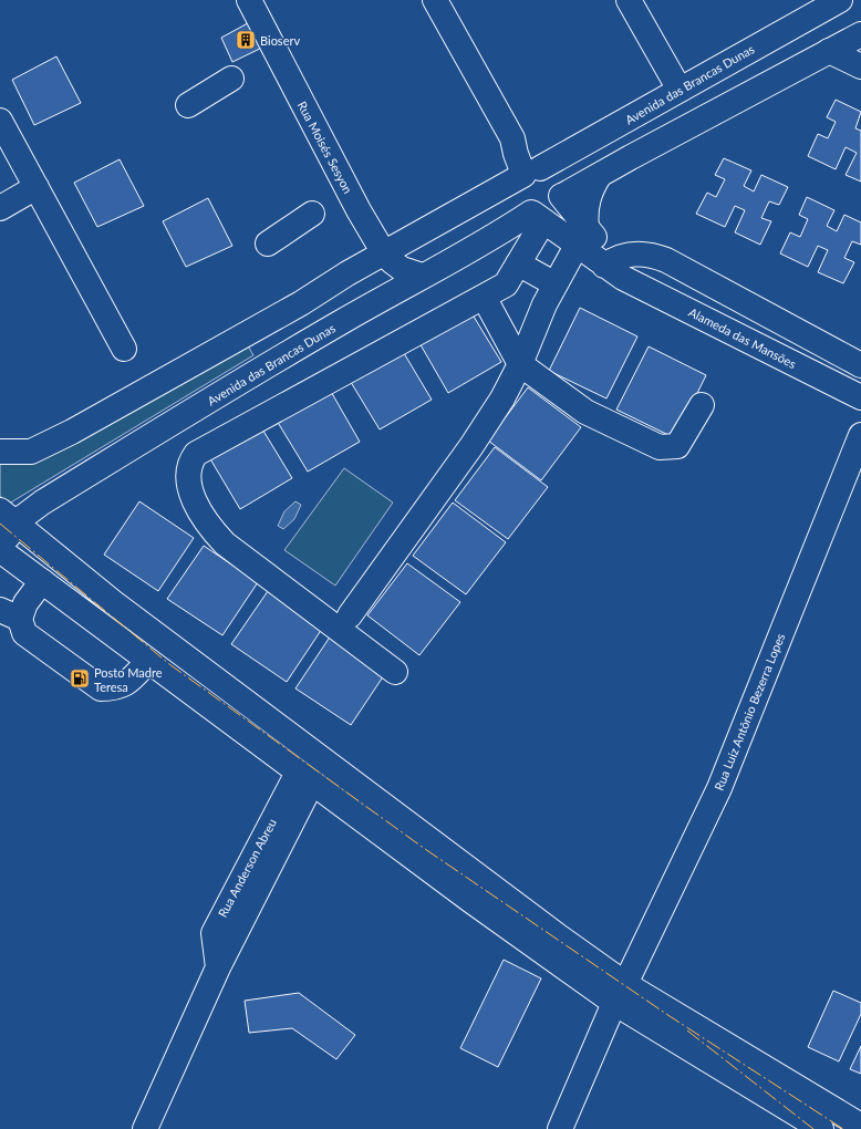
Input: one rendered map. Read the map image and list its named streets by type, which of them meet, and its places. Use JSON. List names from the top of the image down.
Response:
{
  "streets": {
    "main road": [
      "Avenida das Brancas Dunas",
      "Rua Moisés Sesyon",
      "Alameda das Mansões",
      "Rua Luiz Antônio Bezerra Lopes",
      "Rua Anderson Abreu"
    ]
  },
  "crossings": [
    ["Avenida das Brancas Dunas", "Rua Moisés Sesyon"],
    ["Avenida das Brancas Dunas", "Alameda das Mansões"]
  ],
  "places": {
    "building": ["Bioserv"],
    "fuel station": ["Posto Madre Teresa"]
  }
}
